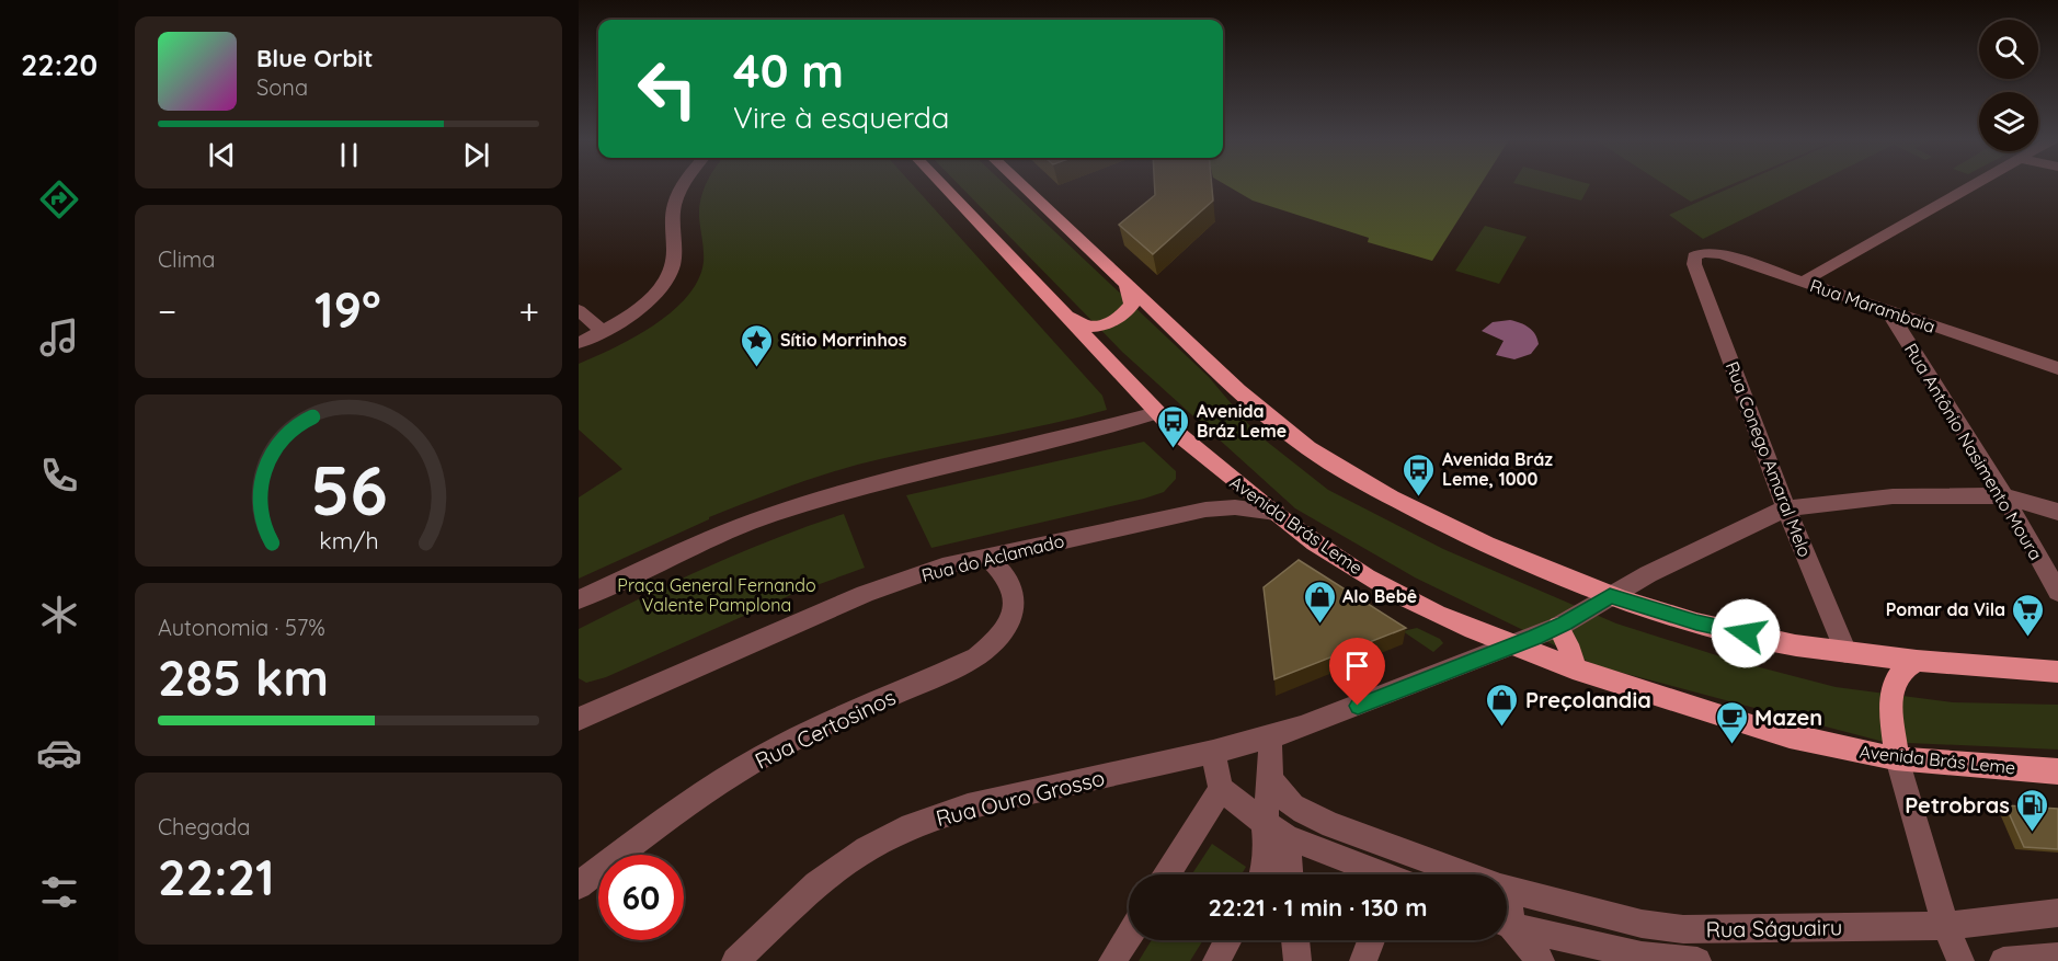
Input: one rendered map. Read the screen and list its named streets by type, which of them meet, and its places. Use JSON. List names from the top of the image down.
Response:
{
  "streets": {
    "main road": ["Avenida Brás Leme"],
    "street": [
      "Rua Marambaia",
      "Rua Antônio Nasimento Moura",
      "Rua Conego Amaral Melo",
      "Rua do Aclamado",
      "Rua Certosinos",
      "Rua Ouro Grosso",
      "Rua Ságuairu"
    ]
  },
  "crossings": [
    ["Rua Marambaia", "Rua Antônio Nasimento Moura"],
    ["Rua Marambaia", "Rua Conego Amaral Melo"],
    ["Rua Antônio Nasimento Moura", "Rua Ouro Grosso"],
    ["Rua Conego Amaral Melo", "Rua Ouro Grosso"],
    ["Avenida Brás Leme", "Rua do Aclamado"],
    ["Avenida Brás Leme", "Rua Ouro Grosso"],
    ["Rua do Aclamado", "Rua Certosinos"]
  ],
  "parks": ["Praça General Fernando Valente Pamplona"],
  "places": {
    "place": ["Sítio Morrinhos"],
    "bus stop": ["Avenida Bráz Leme", "Avenida Bráz Leme, 1000"],
    "shop": ["Alo Bebê", "Preçolandia"],
    "supermarket": ["Pomar da Vila"],
    "cafe": ["Mazen"],
    "fuel station": ["Petrobras"]
  },
  "page": {
    "tabs": "22:20",
    "turn": ["40 m", "Vire à esquerda"],
    "song": ["Blue Orbit", "Sona"],
    "tile": [
      "Clima",
      ["Autonomia · 57%", "285 km"],
      ["Chegada", "22:21"]
    ],
    "heat": ["−", "19°", "+"],
    "limit": "60",
    "trip": "22:21 · 1 min · 130 m",
    "gauge": ["56", "km/h"]
  }
}
